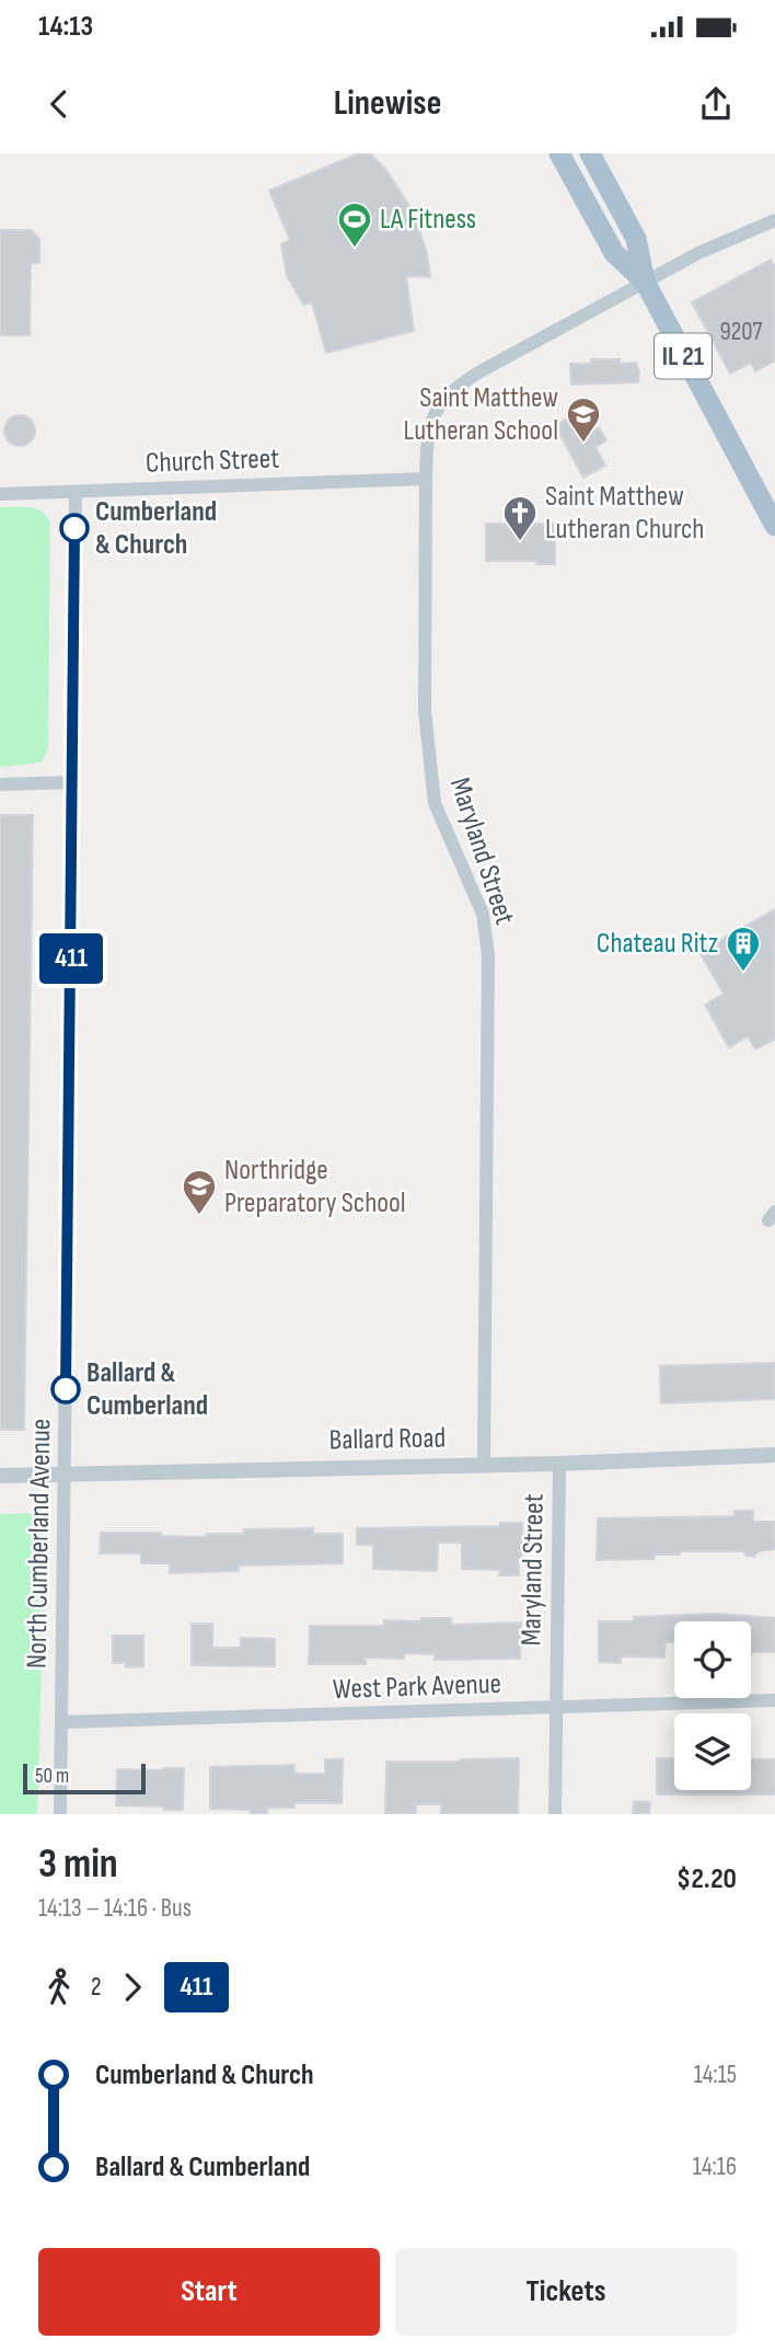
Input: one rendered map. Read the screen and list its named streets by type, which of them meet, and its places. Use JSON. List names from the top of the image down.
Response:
{
  "streets": {
    "main road": ["IL 21"],
    "street": [
      "Church Street",
      "Maryland Street",
      "Ballard Road",
      "North Cumberland Avenue",
      "West Park Avenue"
    ]
  },
  "crossings": [
    ["IL 21", "Maryland Street"],
    ["Church Street", "Maryland Street"],
    ["Church Street", "North Cumberland Avenue"],
    ["Maryland Street", "Ballard Road"],
    ["Maryland Street", "West Park Avenue"],
    ["Ballard Road", "North Cumberland Avenue"],
    ["North Cumberland Avenue", "West Park Avenue"]
  ],
  "places": {
    "sports": ["LA Fitness"],
    "school or university": ["Saint Matthew Lutheran School", "Northridge Preparatory School"],
    "other": ["Cumberland & Church", "Ballard & Cumberland"],
    "church": ["Saint Matthew Lutheran Church"],
    "building": ["Chateau Ritz"]
  },
  "lines": ["bus line 411"],
  "house_numbers": ["9207"],
  "scale_bar": "50 m",
  "page": {
    "status": "14:13",
    "header": "Linewise",
    "on_map": "411",
    "scale": "50 m",
    "heading": ["3 min", "14:13 – 14:16 · Bus", "$2.20"],
    "legs": ["2", "411"],
    "list": [
      {
        "name": "Cumberland & Church",
        "value": "14:15"
      },
      {
        "name": "Ballard & Cumberland",
        "value": "14:16"
      }
    ],
    "buttons": ["Start", "Tickets"]
  }
}
